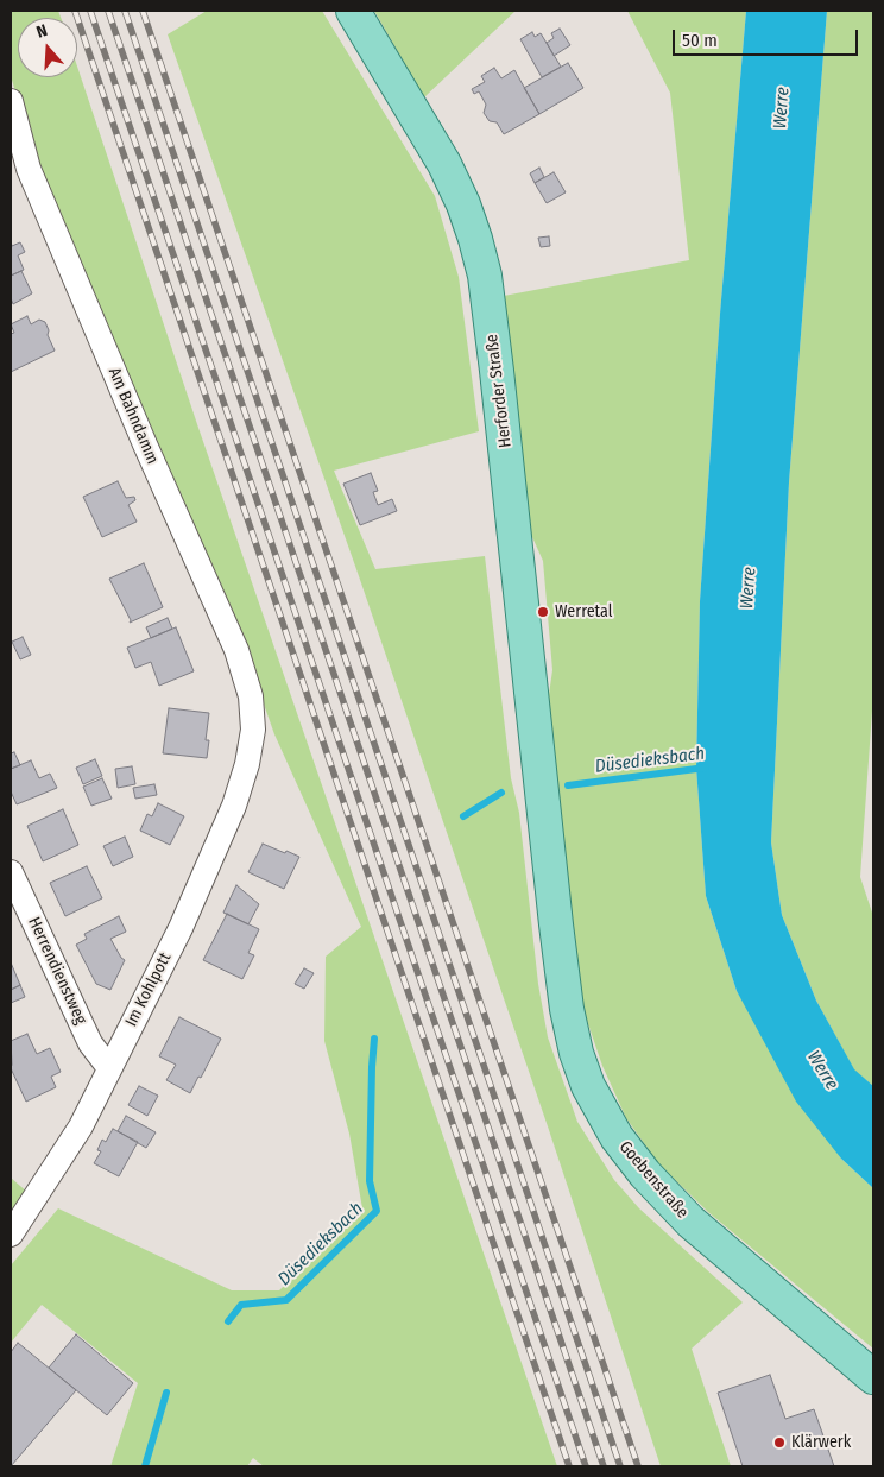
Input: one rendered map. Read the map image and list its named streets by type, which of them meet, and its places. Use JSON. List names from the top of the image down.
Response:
{
  "streets": {
    "main road": ["Herforder Straße", "Goebenstraße"],
    "street": ["Am Bahndamm", "Herrendienstweg", "Im Kohlpott"]
  },
  "crossings": [
    ["Herforder Straße", "Goebenstraße"],
    ["Am Bahndamm", "Im Kohlpott"],
    ["Herrendienstweg", "Im Kohlpott"]
  ],
  "water": ["Werre", "Düsedieksbach"],
  "places": ["Werretal", "Klärwerk"],
  "scale_bar": "50 m",
  "north": "top"
}
